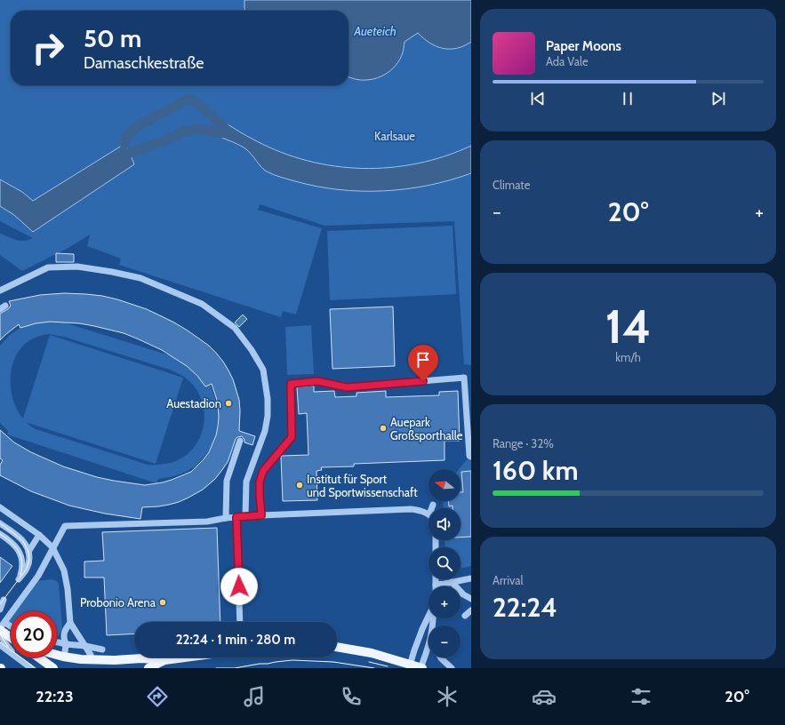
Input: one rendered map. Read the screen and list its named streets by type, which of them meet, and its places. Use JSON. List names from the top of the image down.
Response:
{
  "water": ["Aueteich"],
  "parks": ["Karlsaue"],
  "places": [
    "Auestadion",
    "Auepark Großsporthalle",
    "Institut für Sport und Sportwissenschaft",
    "Probonio Arena"
  ],
  "north": "left",
  "page": {
    "turn": ["50 m", "Damaschkestraße"],
    "song": ["Paper Moons", "Ada Vale"],
    "tile": [
      "Climate",
      ["14", "km/h"],
      ["Range · 32%", "160 km"],
      ["Arrival", "22:24"]
    ],
    "heat": ["−", "20°", "+"],
    "map_buttons": ["+", "−"],
    "limit": "20",
    "trip": "22:24 · 1 min · 280 m",
    "tabs": ["22:23", "20°"]
  }
}
